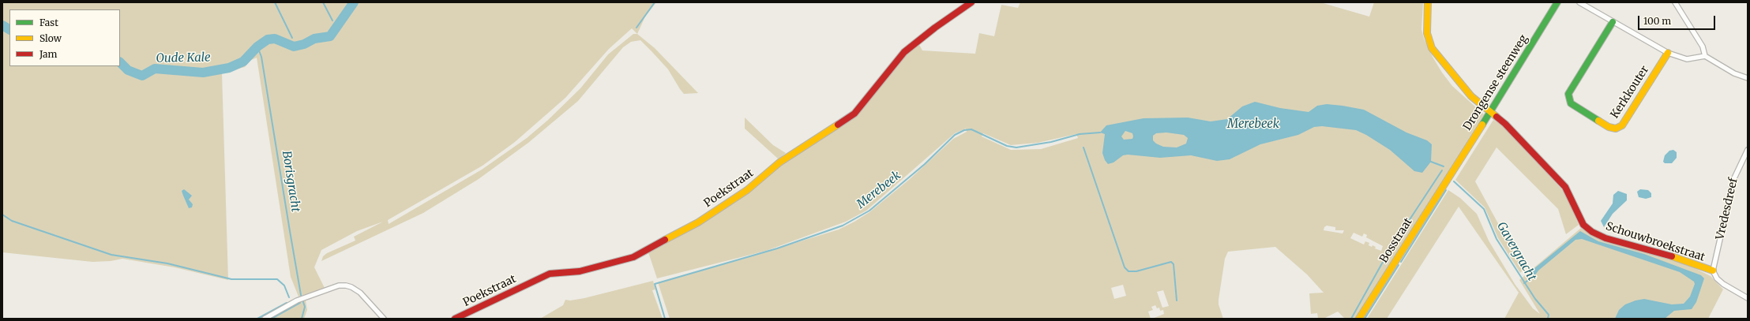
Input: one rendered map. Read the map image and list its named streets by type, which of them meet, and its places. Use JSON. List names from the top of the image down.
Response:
{
  "streets": {
    "street": [
      "Drongense steenweg",
      "Kerkkouter",
      "Poekstraat",
      "Vredesdreef",
      "Bosstraat",
      "Schouwbroekstraat"
    ]
  },
  "crossings": [
    ["Drongense steenweg", "Bosstraat"],
    ["Drongense steenweg", "Schouwbroekstraat"],
    ["Vredesdreef", "Schouwbroekstraat"]
  ],
  "water": [
    "Oude Kale",
    "Merebeek",
    "Borisgracht",
    "Gavergracht"
  ],
  "legend": ["Fast", "Slow", "Jam"],
  "scale_bar": "100 m"
}
